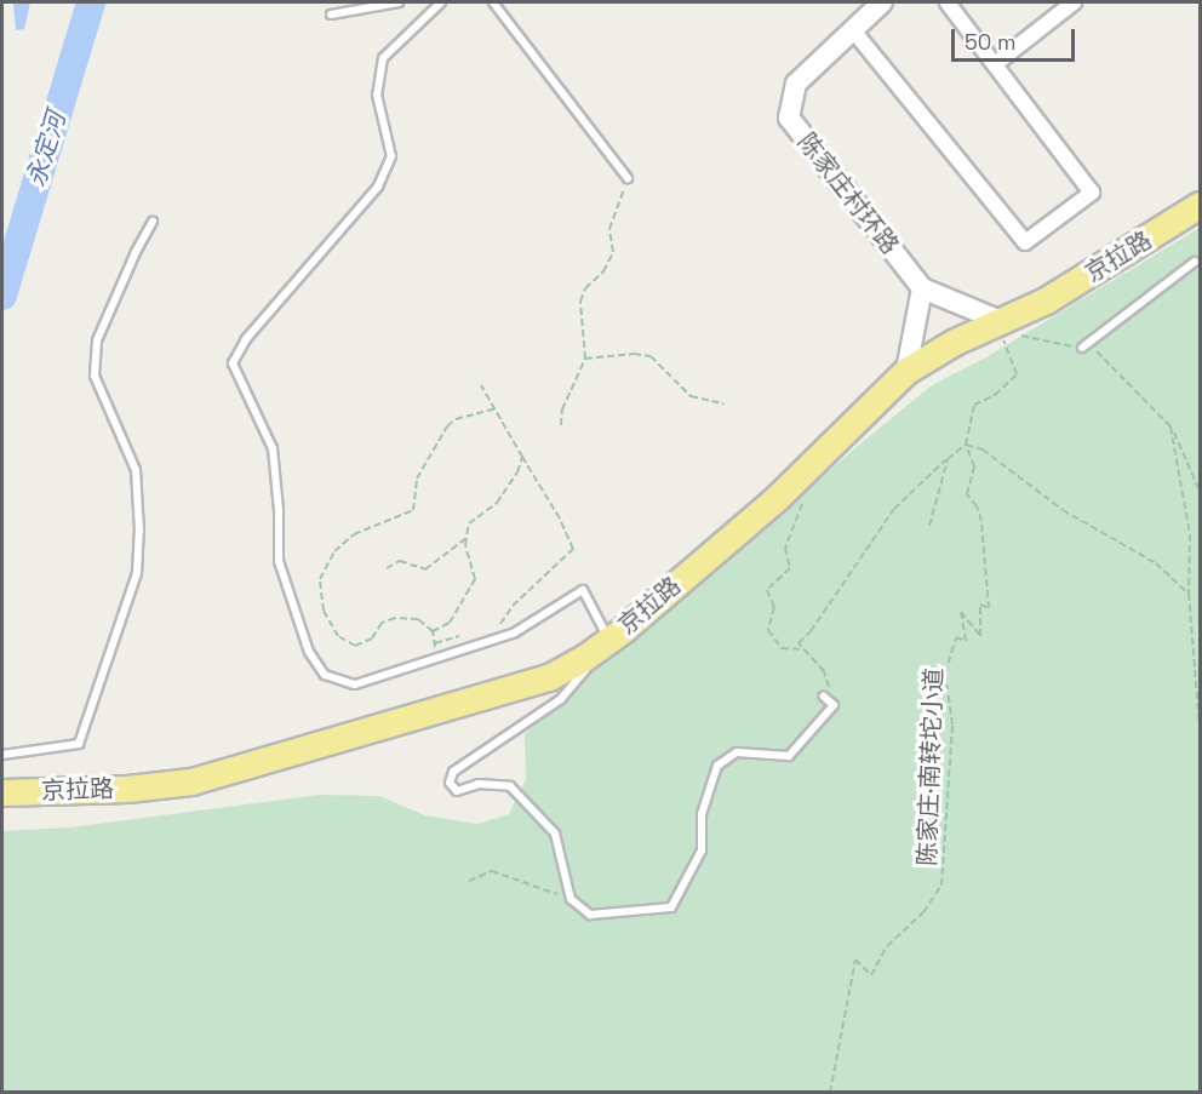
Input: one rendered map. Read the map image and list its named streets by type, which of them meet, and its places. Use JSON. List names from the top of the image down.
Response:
{
  "streets": {
    "highway": ["京拉路"],
    "street": ["陈家庄村环路"],
    "path": ["陈家庄·南转坨小道"]
  },
  "crossings": [
    ["京拉路", "陈家庄·南转坨小道"]
  ],
  "water": ["永定河"],
  "scale_bar": "50 m"
}
